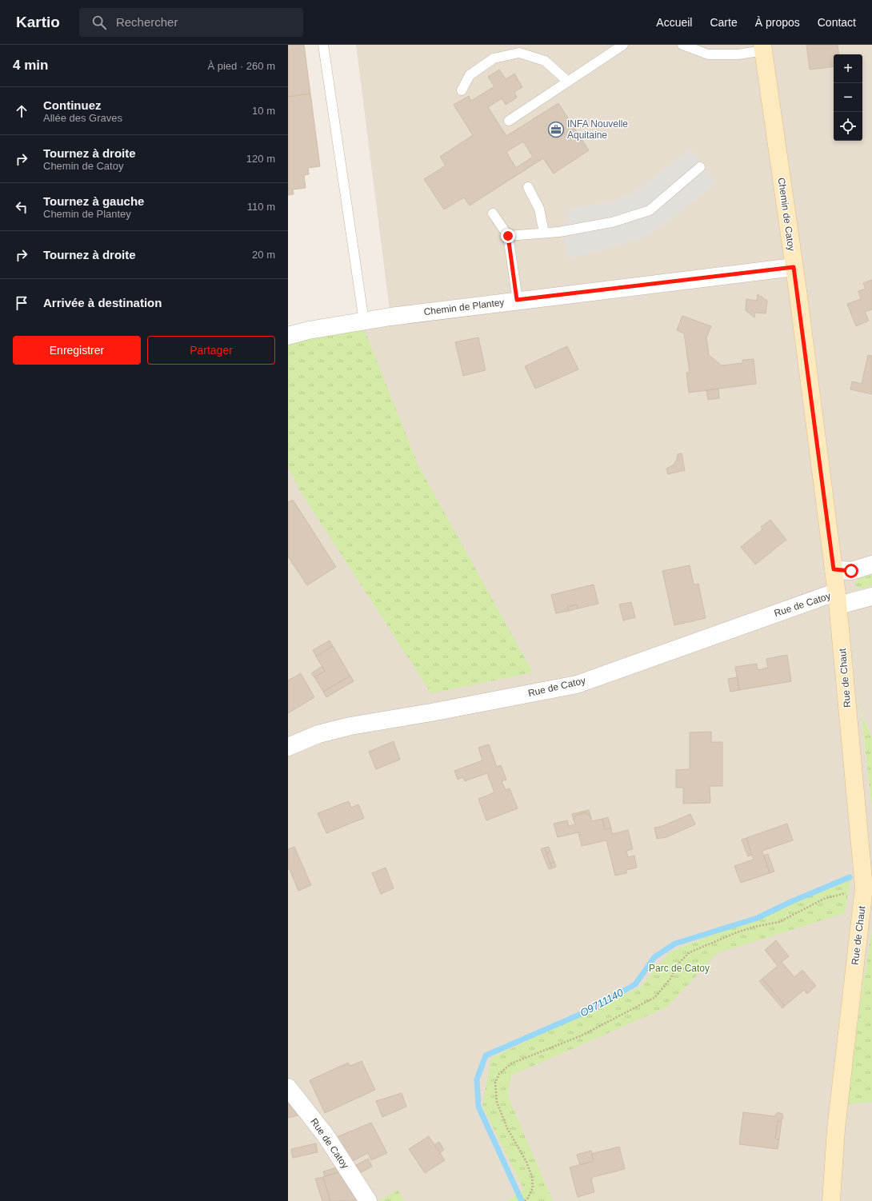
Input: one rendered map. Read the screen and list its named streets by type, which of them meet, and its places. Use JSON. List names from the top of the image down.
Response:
{
  "streets": {
    "street": [
      "Chemin de Catoy",
      "Chemin de Plantey",
      "Rue de Catoy",
      "Rue de Chaut"
    ]
  },
  "crossings": [
    ["Chemin de Catoy", "Chemin de Plantey"],
    ["Chemin de Catoy", "Rue de Catoy"],
    ["Chemin de Catoy", "Rue de Chaut"],
    ["Rue de Catoy", "Rue de Chaut"]
  ],
  "water": ["O9711140"],
  "parks": ["Parc de Catoy"],
  "places": {
    "office": ["INFA Nouvelle Aquitaine"]
  },
  "page": {
    "header": "Kartio",
    "search": "Rechercher",
    "nav": [
      "Accueil",
      "Carte",
      "À propos",
      "Contact"
    ],
    "heading": ["4 min", "À pied · 260 m"],
    "map_buttons": ["+", "−"],
    "list": [
      ["Continuez", "Allée des Graves", "10 m"],
      ["Tournez à droite", "Chemin de Catoy", "120 m"],
      ["Tournez à gauche", "Chemin de Plantey", "110 m"],
      ["Tournez à droite", "20 m"],
      "Arrivée à destination"
    ],
    "buttons": ["Enregistrer", "Partager"]
  }
}
